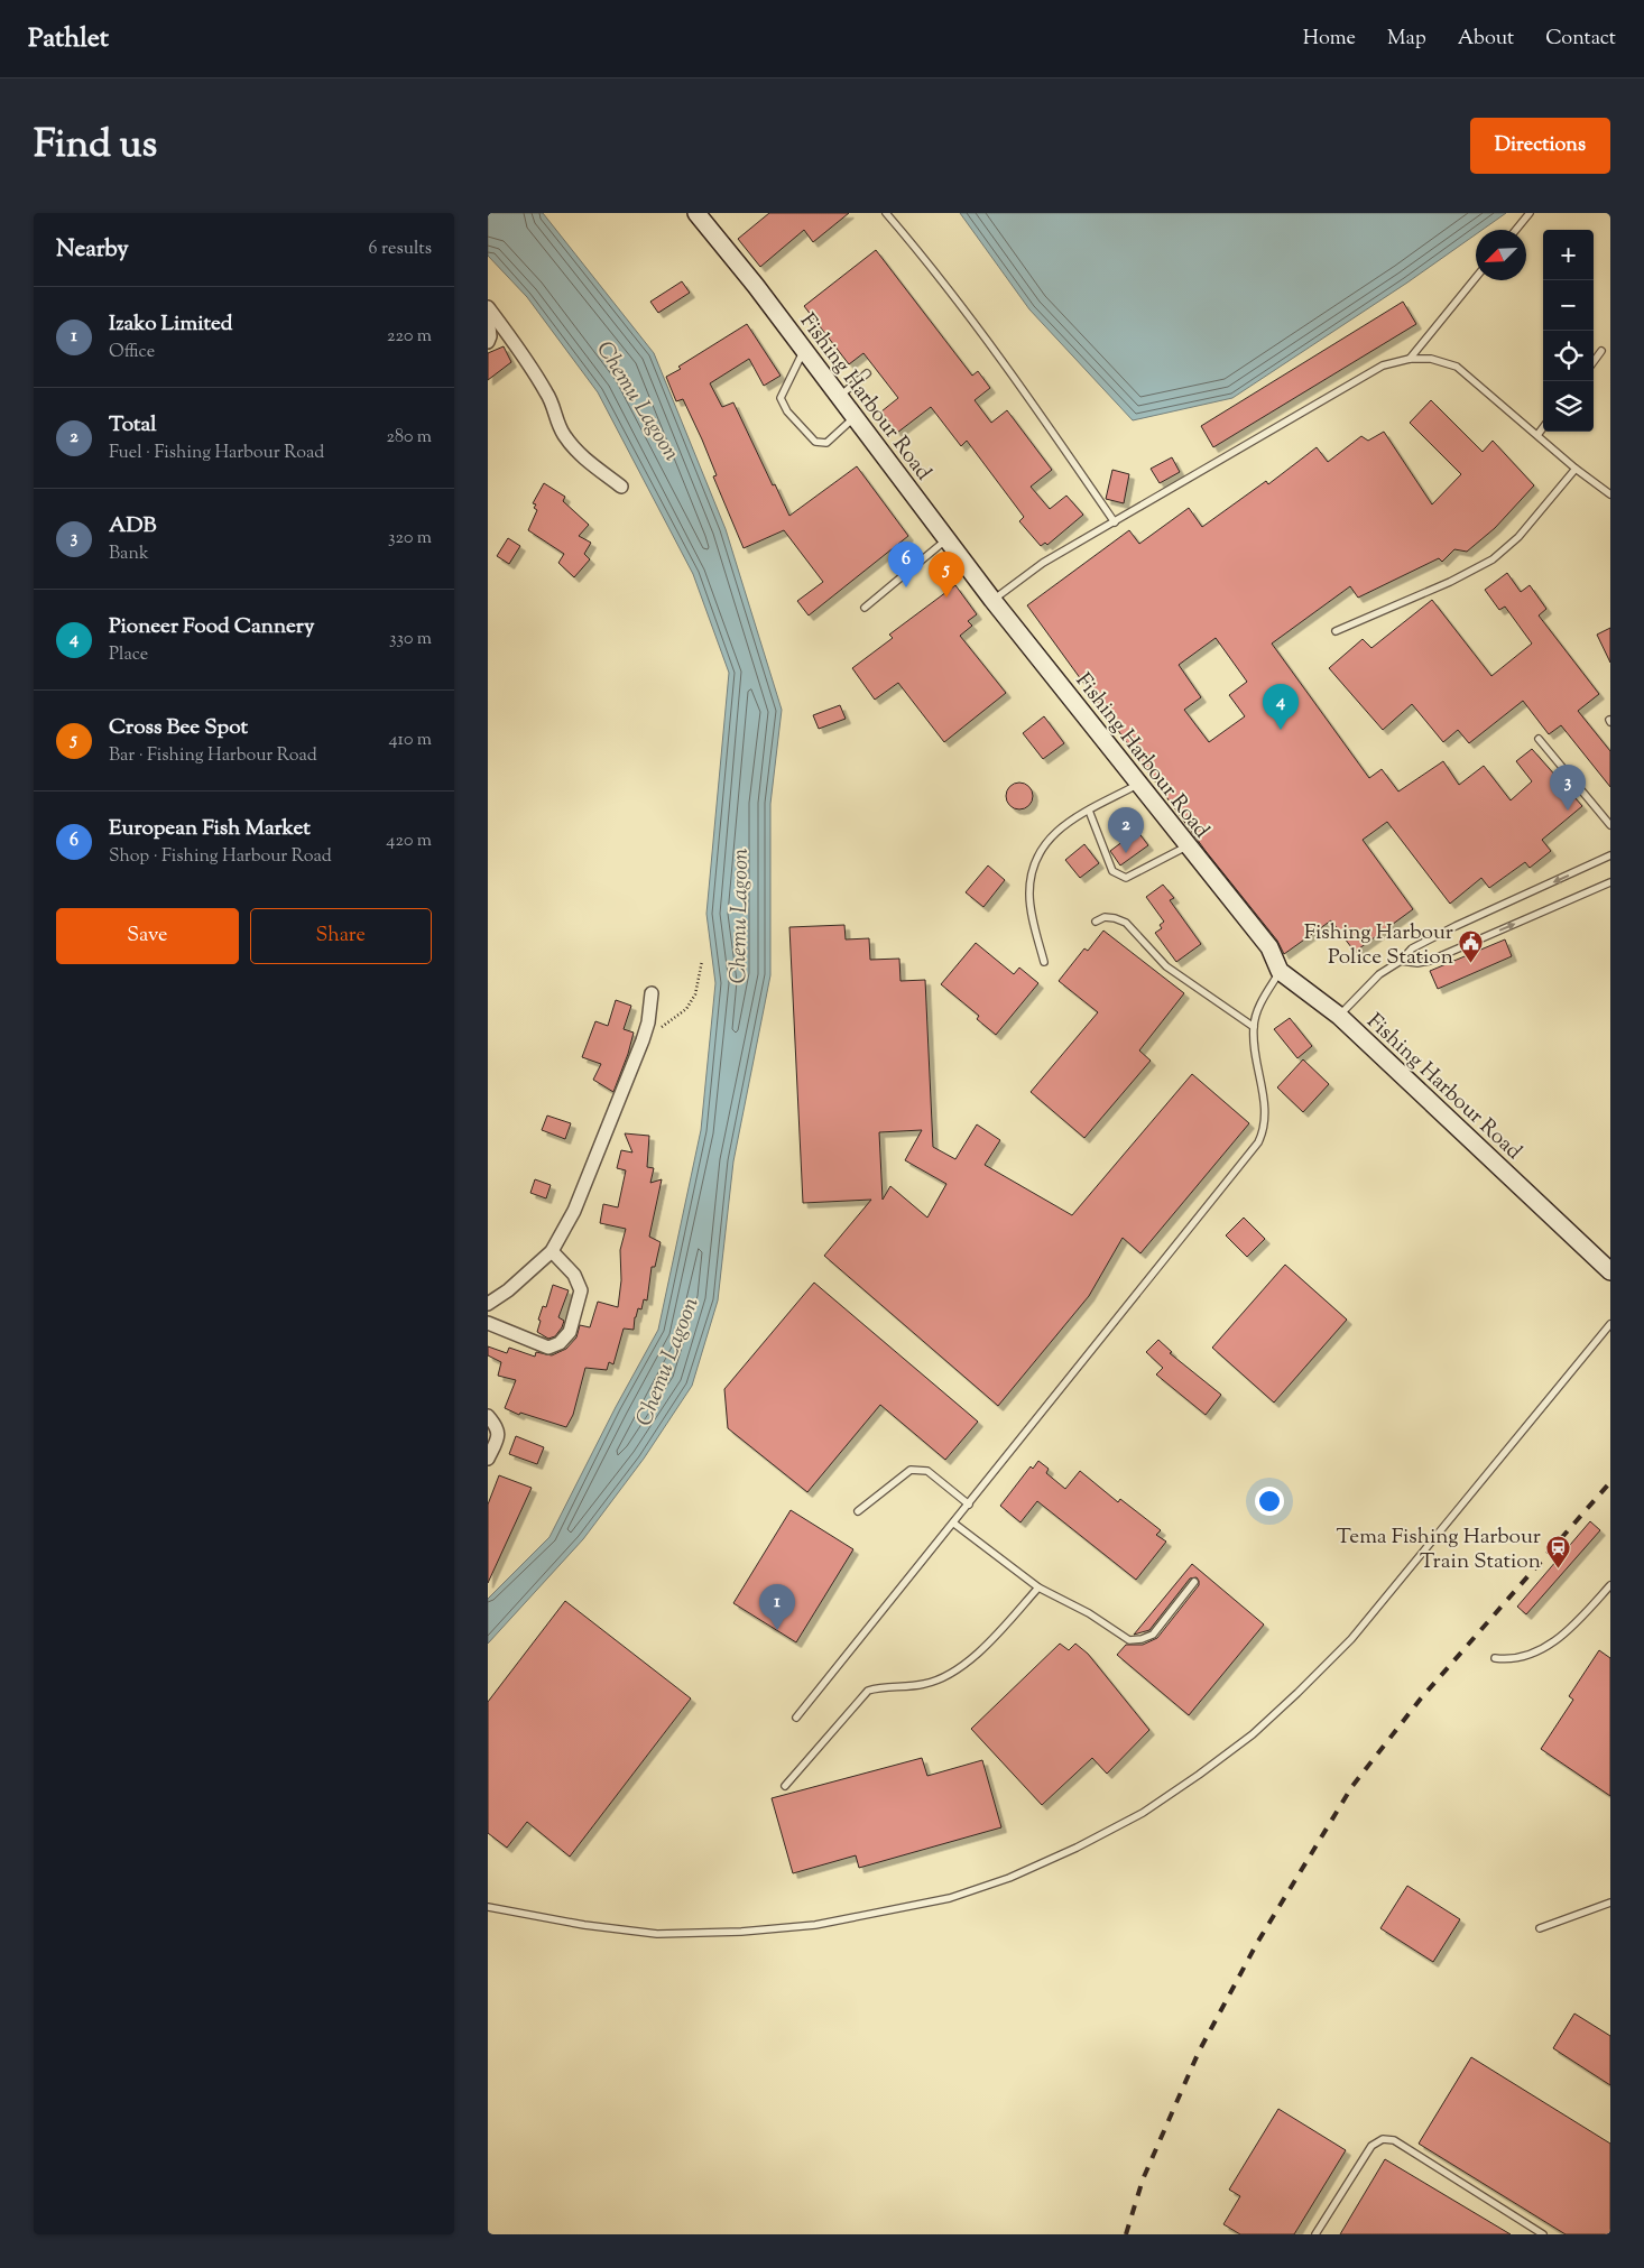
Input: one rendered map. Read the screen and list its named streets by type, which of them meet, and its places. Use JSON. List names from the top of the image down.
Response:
{
  "streets": {
    "street": ["Fishing Harbour Road"]
  },
  "water": ["Chemu Lagoon"],
  "places": {
    "public building": ["Fishing Harbour Police Station"],
    "station": ["Tema Fishing Harbour Train Station"]
  },
  "north": "bottom left",
  "page": {
    "header": "Pathlet",
    "nav": [
      "Home",
      "Map",
      "About",
      "Contact"
    ],
    "title": "Find us",
    "buttons": [
      "Directions",
      ["Save", "Share"]
    ],
    "heading": ["Nearby", "6 results"],
    "map_buttons": ["+", "−"],
    "list": [
      {
        "mark": "1",
        "name": "Izako Limited",
        "note": "Office",
        "value": "220 m"
      },
      {
        "mark": "2",
        "name": "Total",
        "note": "Fuel · Fishing Harbour Road",
        "value": "280 m"
      },
      {
        "mark": "3",
        "name": "ADB",
        "note": "Bank",
        "value": "320 m"
      },
      {
        "mark": "4",
        "name": "Pioneer Food Cannery",
        "note": "Place",
        "value": "330 m"
      },
      {
        "mark": "5",
        "name": "Cross Bee Spot",
        "note": "Bar · Fishing Harbour Road",
        "value": "410 m"
      },
      {
        "mark": "6",
        "name": "European Fish Market",
        "note": "Shop · Fishing Harbour Road",
        "value": "420 m"
      }
    ],
    "pins": [
      "6",
      "5",
      "4",
      "3",
      "2",
      "1"
    ]
  }
}
